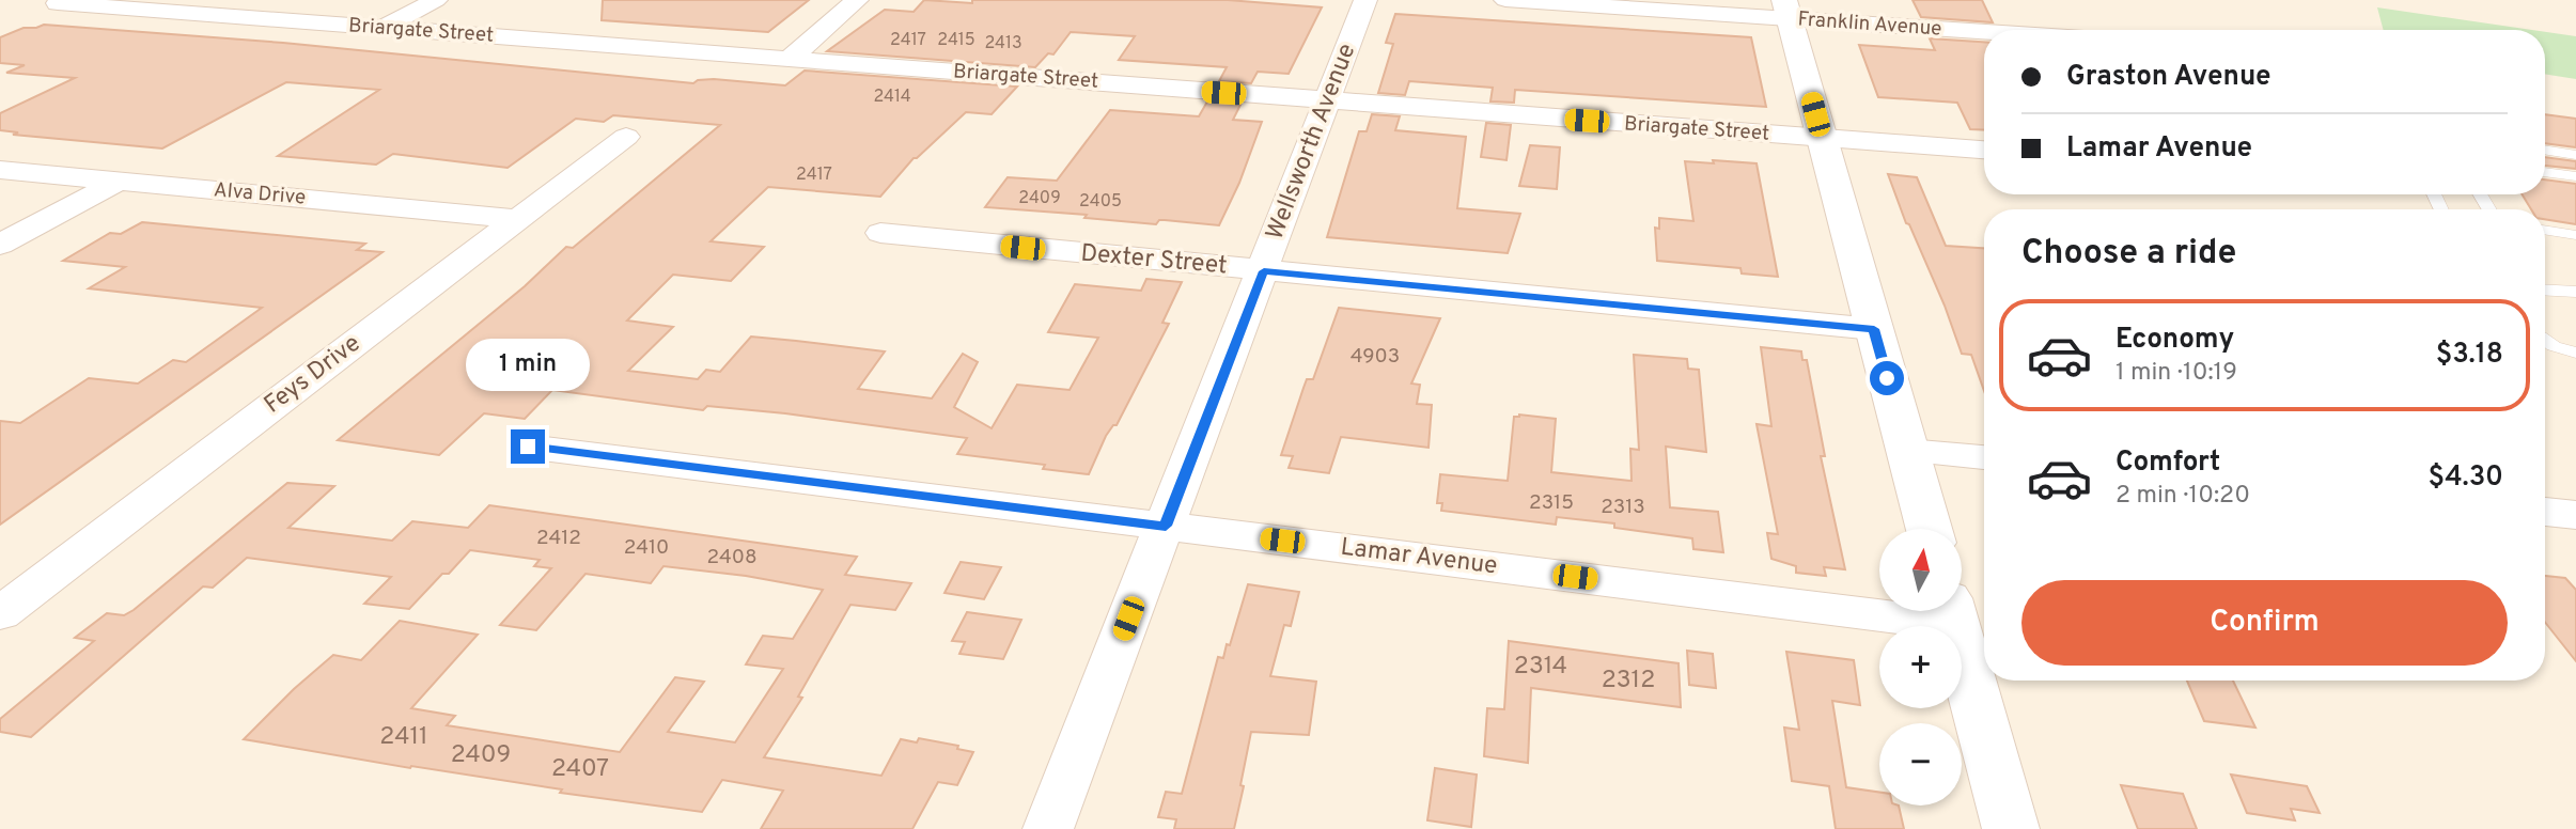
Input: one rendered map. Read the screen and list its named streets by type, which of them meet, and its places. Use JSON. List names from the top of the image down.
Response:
{
  "streets": {
    "street": [
      "Franklin Avenue",
      "Briargate Street",
      "Wellsworth Avenue",
      "Alva Drive",
      "Dexter Street",
      "Feys Drive",
      "Lamar Avenue"
    ]
  },
  "crossings": [
    ["Briargate Street", "Wellsworth Avenue"],
    ["Wellsworth Avenue", "Dexter Street"],
    ["Wellsworth Avenue", "Lamar Avenue"],
    ["Alva Drive", "Feys Drive"]
  ],
  "house_numbers": [
    "2417",
    "2415",
    "2413",
    "2414",
    "2417",
    "2409",
    "2405",
    "4903",
    "2315",
    "2313",
    "2412",
    "2410",
    "2408",
    "2314",
    "2312",
    "2411",
    "2409",
    "2407"
  ],
  "north": "top",
  "page": {
    "banner": ["Graston Avenue", "Lamar Avenue"],
    "heading": "Choose a ride",
    "list": [
      {
        "name": "Economy",
        "note": "1 min · 10:19",
        "value": "$3.18"
      },
      {
        "name": "Comfort",
        "note": "2 min · 10:20",
        "value": "$4.30"
      }
    ],
    "bubble": "1 min",
    "map_buttons": ["+", "−"],
    "buttons": "Confirm"
  }
}
